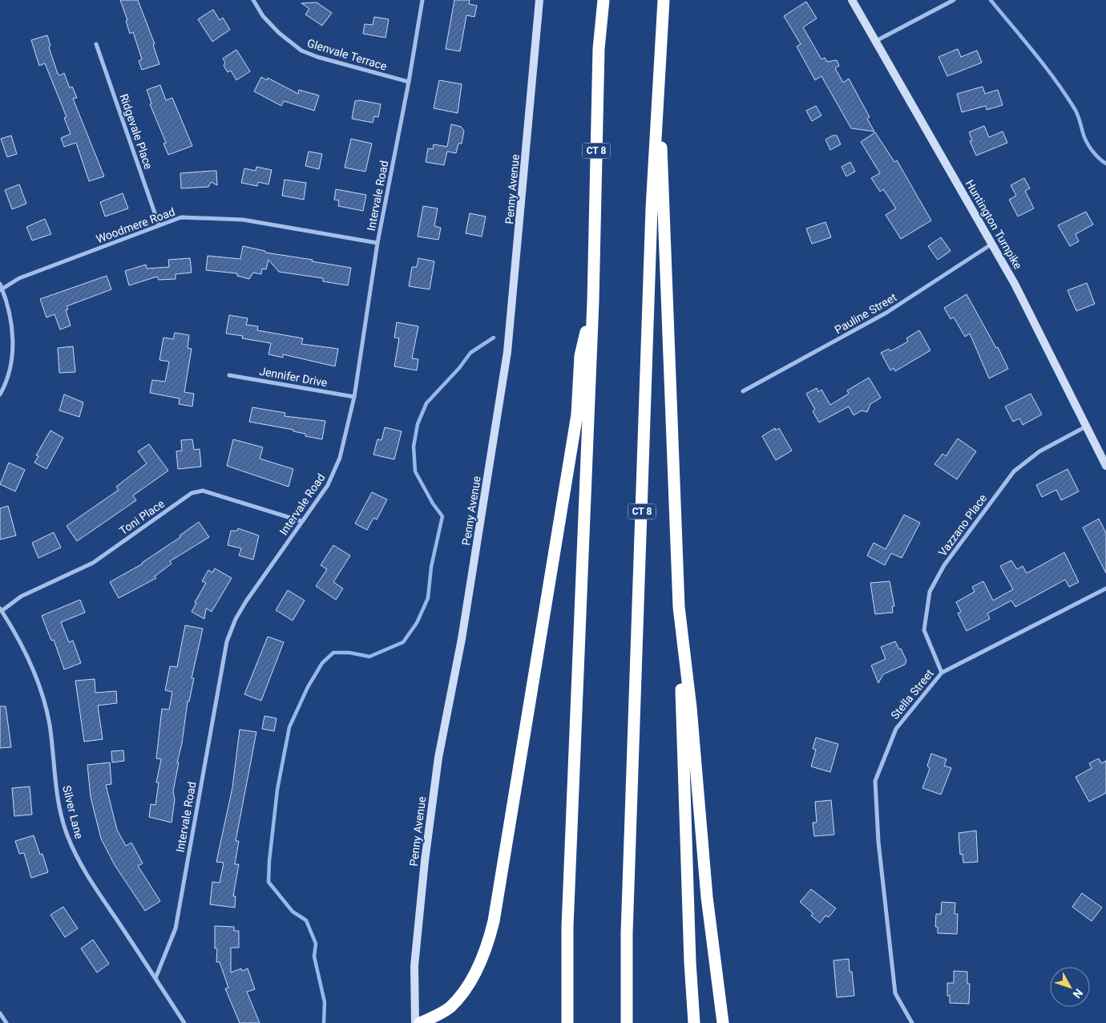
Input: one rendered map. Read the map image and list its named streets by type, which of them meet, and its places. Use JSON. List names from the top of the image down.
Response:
{
  "streets": {
    "highway": ["CT 8"],
    "main road": ["Penny Avenue", "Huntington Turnpike"],
    "street": [
      "Glenvale Terrace",
      "Ridgevale Place",
      "Intervale Road",
      "Woodmere Road",
      "Pauline Street",
      "Jennifer Drive",
      "Toni Place",
      "Vazzano Place",
      "Stella Street",
      "Silver Lane"
    ]
  },
  "crossings": [
    ["Glenvale Terrace", "Intervale Road"],
    ["Ridgevale Place", "Woodmere Road"],
    ["Intervale Road", "Woodmere Road"],
    ["Intervale Road", "Jennifer Drive"],
    ["Intervale Road", "Toni Place"],
    ["Intervale Road", "Silver Lane"],
    ["Huntington Turnpike", "Pauline Street"],
    ["Huntington Turnpike", "Vazzano Place"],
    ["Toni Place", "Silver Lane"],
    ["Vazzano Place", "Stella Street"]
  ],
  "north": "bottom right"
}
